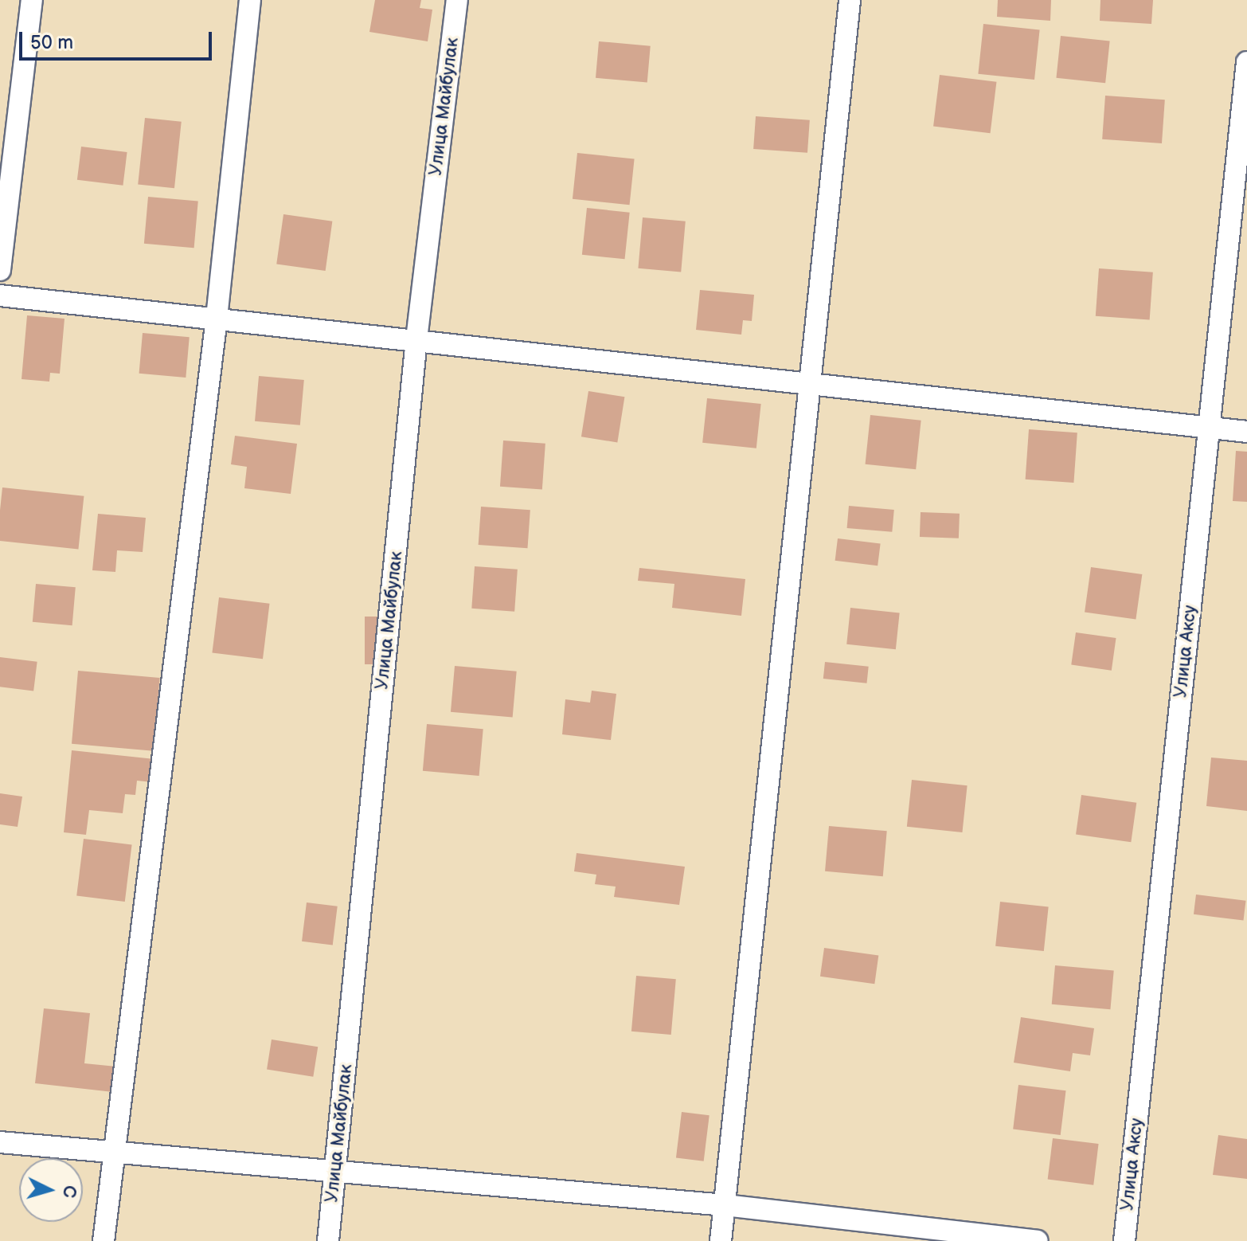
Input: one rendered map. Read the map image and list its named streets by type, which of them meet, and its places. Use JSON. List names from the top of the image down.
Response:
{
  "streets": {
    "street": ["Улица Майбулак", "Улица Аксу"]
  },
  "scale_bar": "50 m",
  "north": "right"
}
